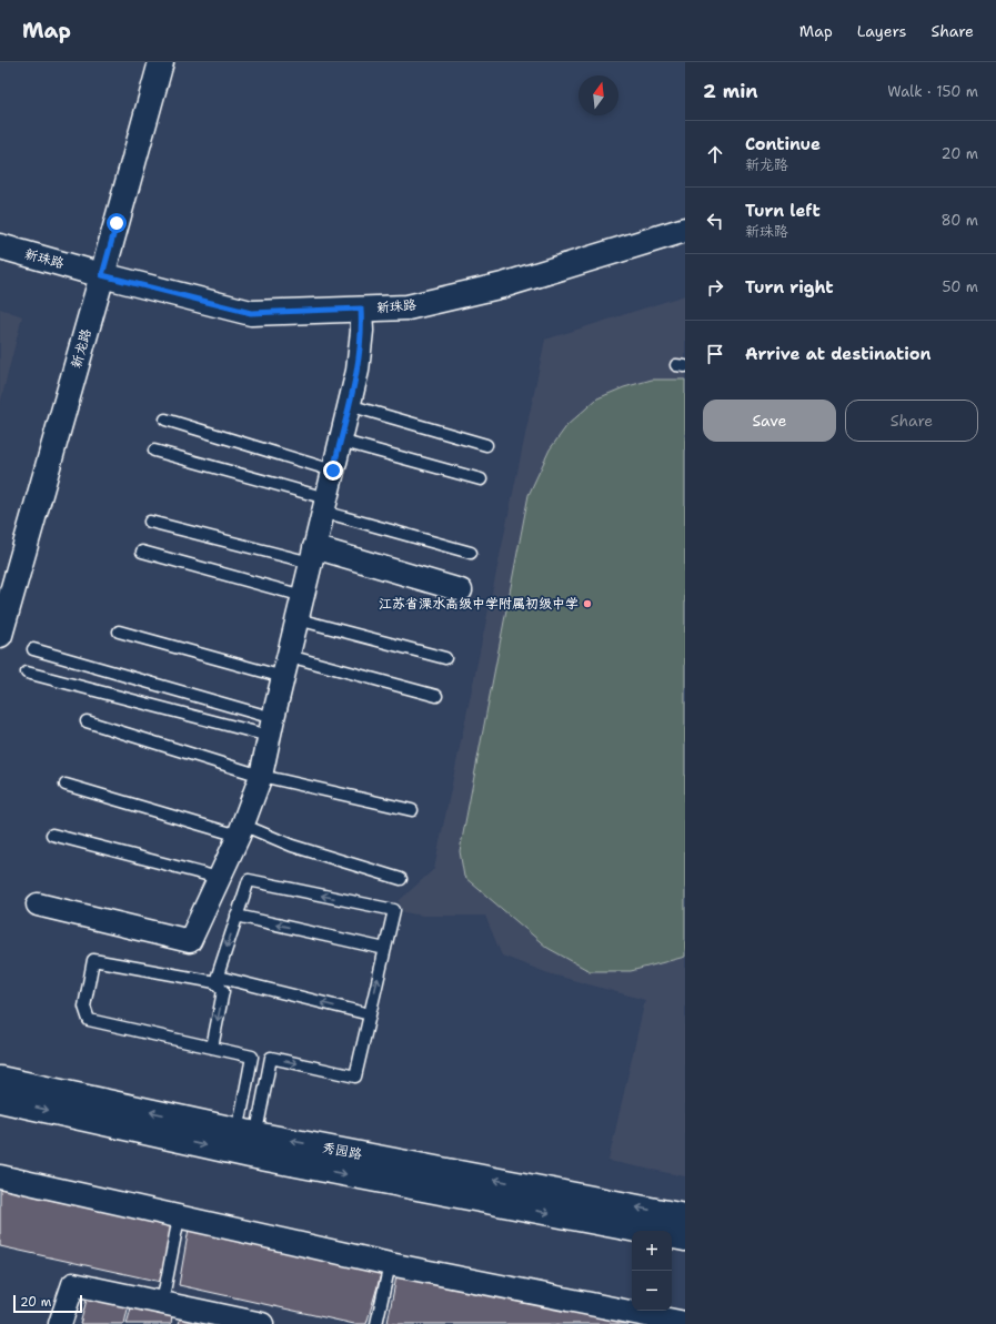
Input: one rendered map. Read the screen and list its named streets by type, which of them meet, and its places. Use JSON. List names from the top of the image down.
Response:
{
  "streets": {
    "street": ["新珠路", "新龙路", "秀园路"]
  },
  "crossings": [
    ["新珠路", "新龙路"]
  ],
  "places": ["江苏省溧水高级中学附属初级中学"],
  "scale_bar": "20 m",
  "north": "top",
  "page": {
    "header": "Map",
    "nav": ["Map", "Layers", "Share"],
    "heading": ["2 min", "Walk · 150 m"],
    "list": [
      ["Continue", "新龙路", "20 m"],
      ["Turn left", "新珠路", "80 m"],
      ["Turn right", "50 m"],
      "Arrive at destination"
    ],
    "buttons": ["Save", "Share"],
    "map_buttons": ["+", "−"],
    "scale": "20 m"
  }
}
